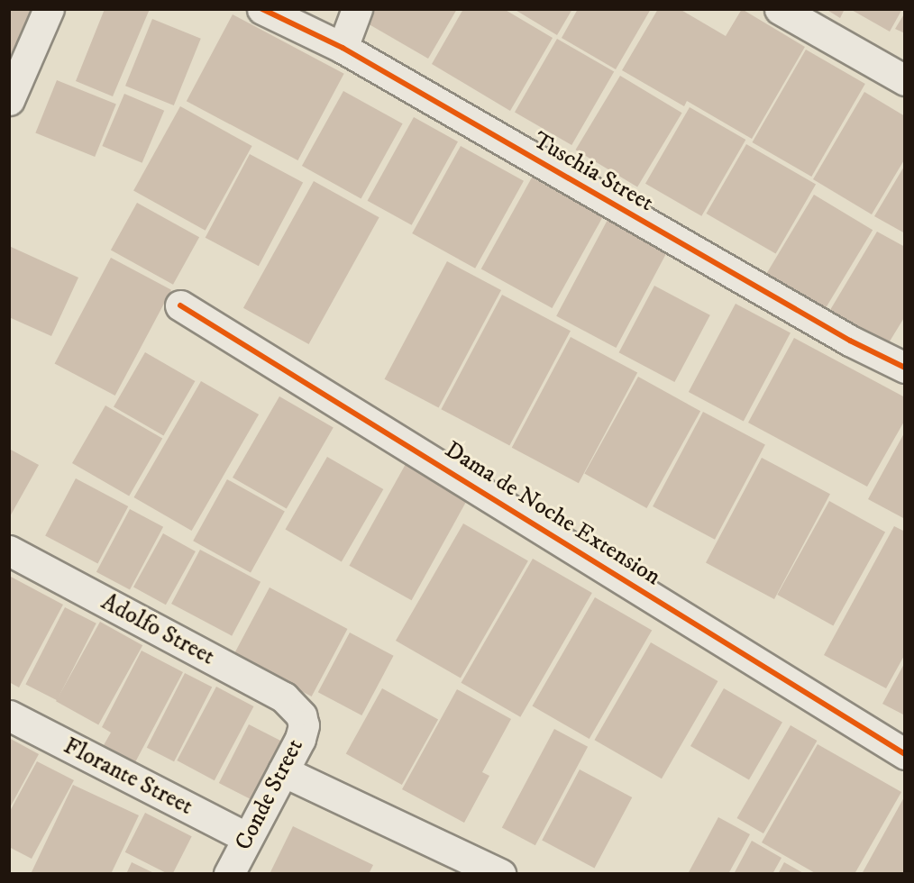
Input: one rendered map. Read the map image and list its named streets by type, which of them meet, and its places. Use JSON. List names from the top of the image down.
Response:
{
  "streets": {
    "street": [
      "Tuschia Street",
      "Dama de Noche Extension",
      "Adolfo Street",
      "Florante Street",
      "Conde Street"
    ]
  },
  "crossings": [
    ["Adolfo Street", "Conde Street"],
    ["Florante Street", "Conde Street"]
  ]
}
